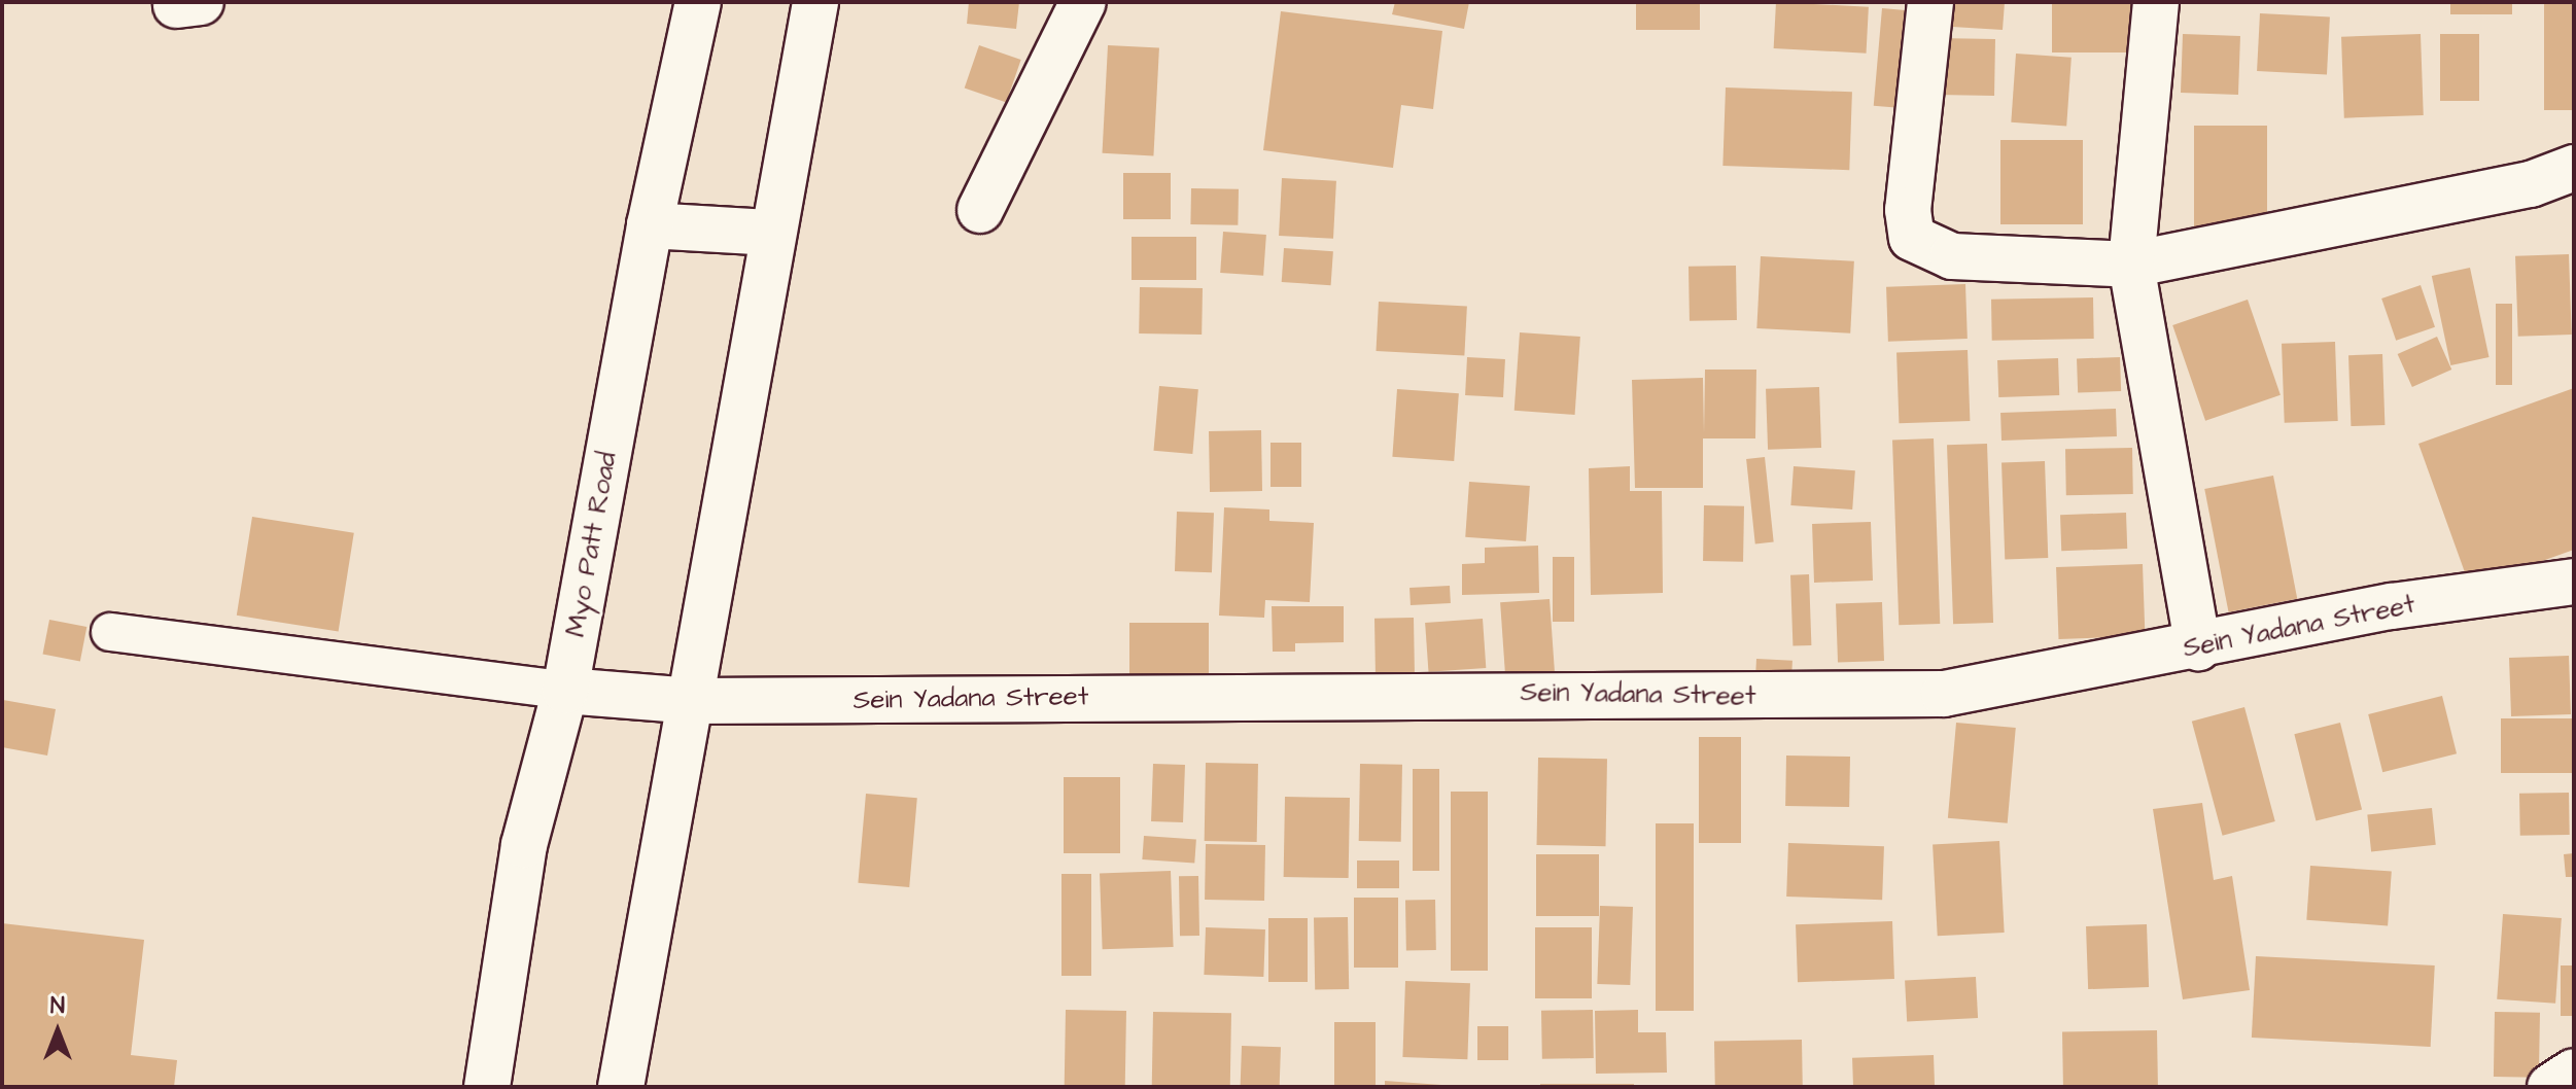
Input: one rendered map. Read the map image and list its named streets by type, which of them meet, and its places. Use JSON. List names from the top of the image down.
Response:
{
  "streets": {
    "street": ["Myo Patt Road", "Sein Yadana Street"]
  },
  "crossings": [
    ["Myo Patt Road", "Sein Yadana Street"]
  ],
  "north": "top"
}
